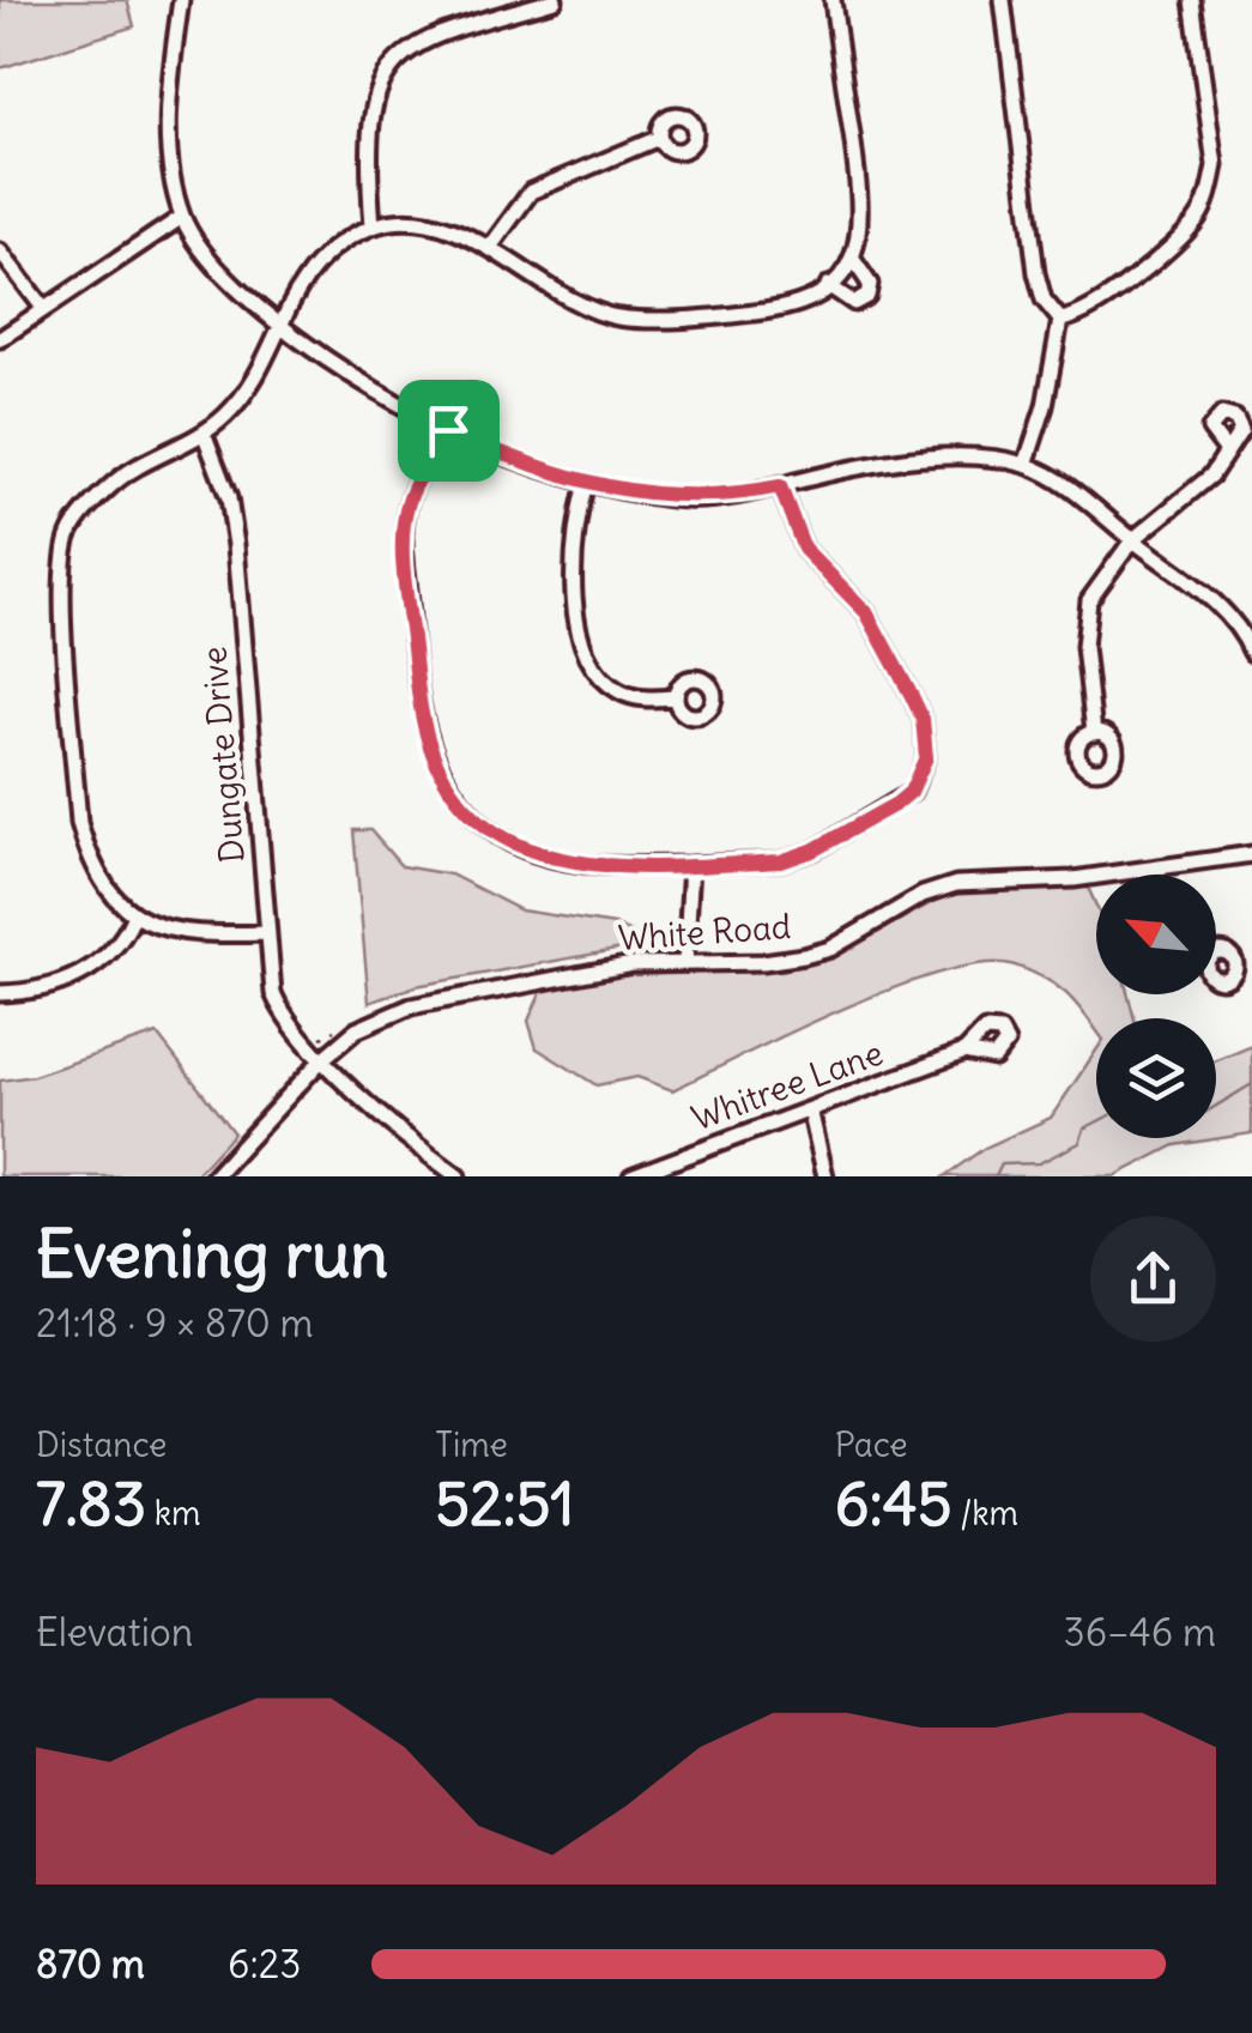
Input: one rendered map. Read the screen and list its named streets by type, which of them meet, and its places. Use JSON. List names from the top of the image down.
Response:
{
  "streets": {
    "street": ["Dungate Drive", "White Road", "Whitree Lane"]
  },
  "crossings": [
    ["Dungate Drive", "White Road"]
  ],
  "north": "top left",
  "page": {
    "heading": ["Evening run", "21:18 · 9 × 870 m"],
    "stats": [
      ["Distance", "7.83 km"],
      ["Time", "52:51"],
      ["Pace", "6:45 /km"]
    ],
    "chart": ["Elevation", "36–46 m"],
    "list": [
      {
        "name": "870 m",
        "note": "6:23"
      }
    ]
  }
}
